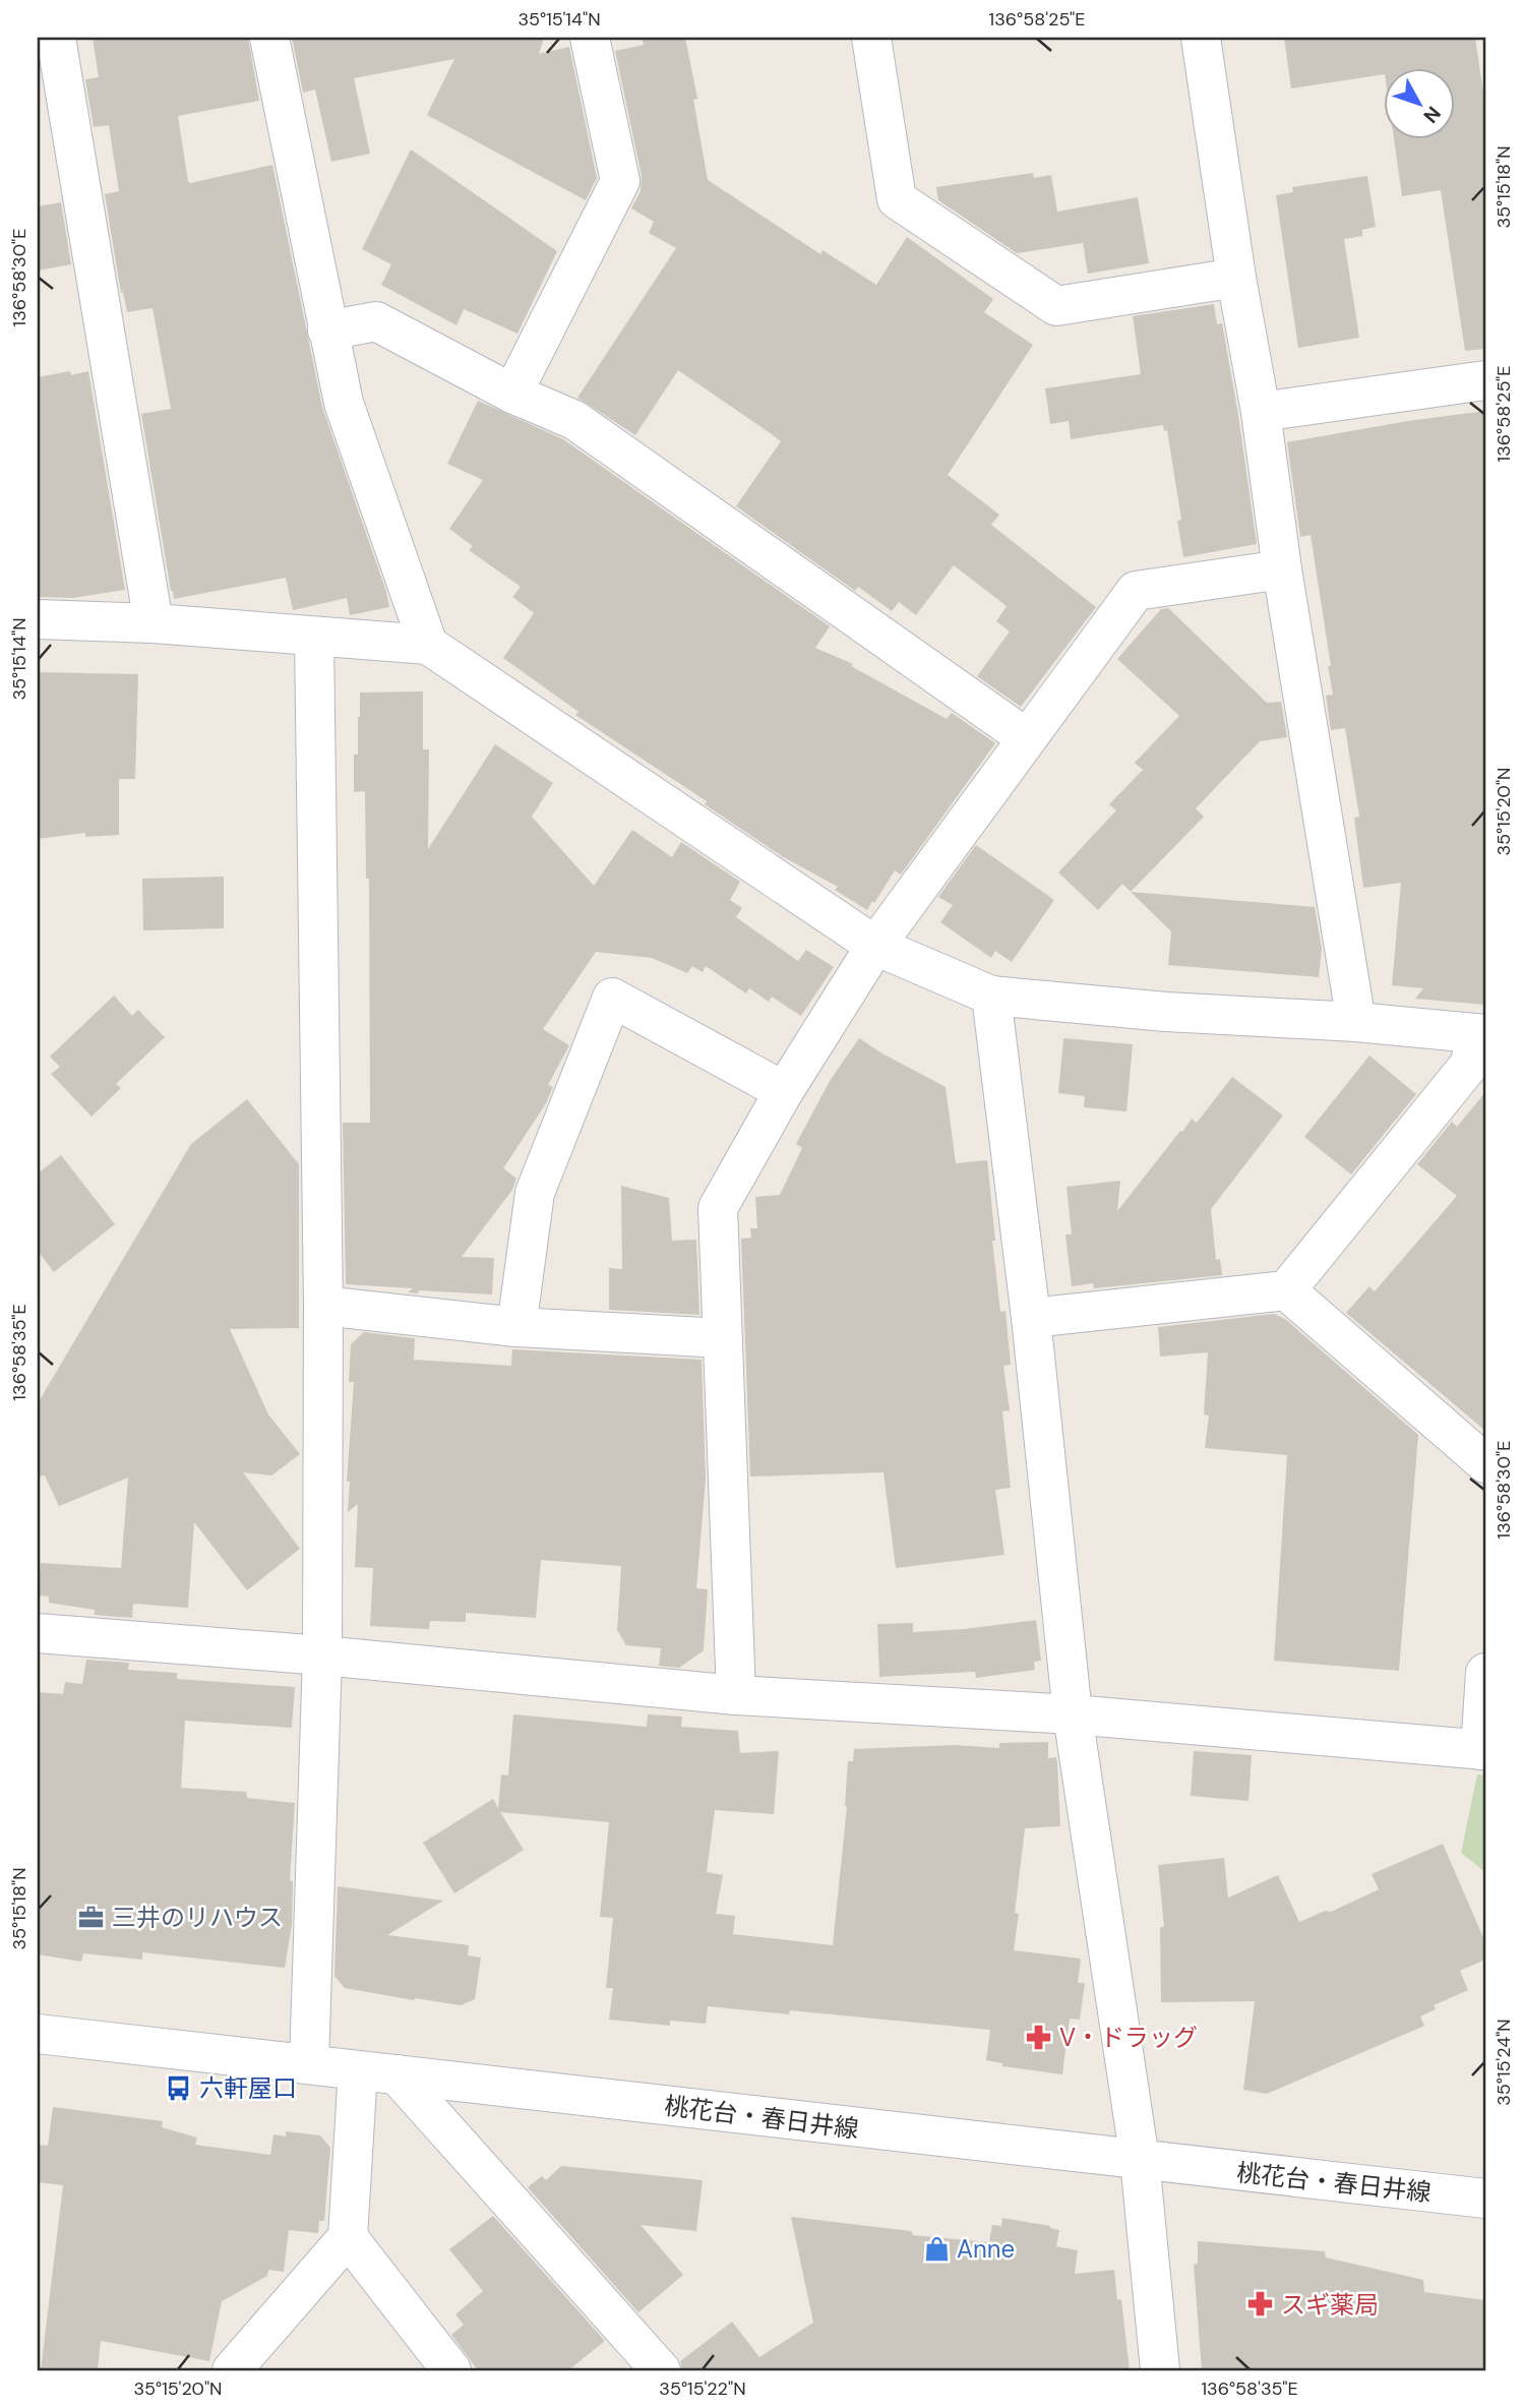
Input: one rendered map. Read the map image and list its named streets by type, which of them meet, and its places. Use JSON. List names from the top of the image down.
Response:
{
  "streets": {
    "street": ["桃花台・春日井線"]
  },
  "places": {
    "office": ["三井のリハウス"],
    "pharmacy": ["V・ドラッグ", "スギ薬局"],
    "bus stop": ["六軒屋口"],
    "shop": ["Anne"]
  },
  "north": "bottom right",
  "coordinates": [
    "35°15'14\"N",
    "136°58'25\"E",
    "35°15'18\"N",
    "136°58'30\"E",
    "35°15'20\"N",
    "136°58'35\"E",
    "35°15'24\"N",
    "35°15'22\"N"
  ]
}
